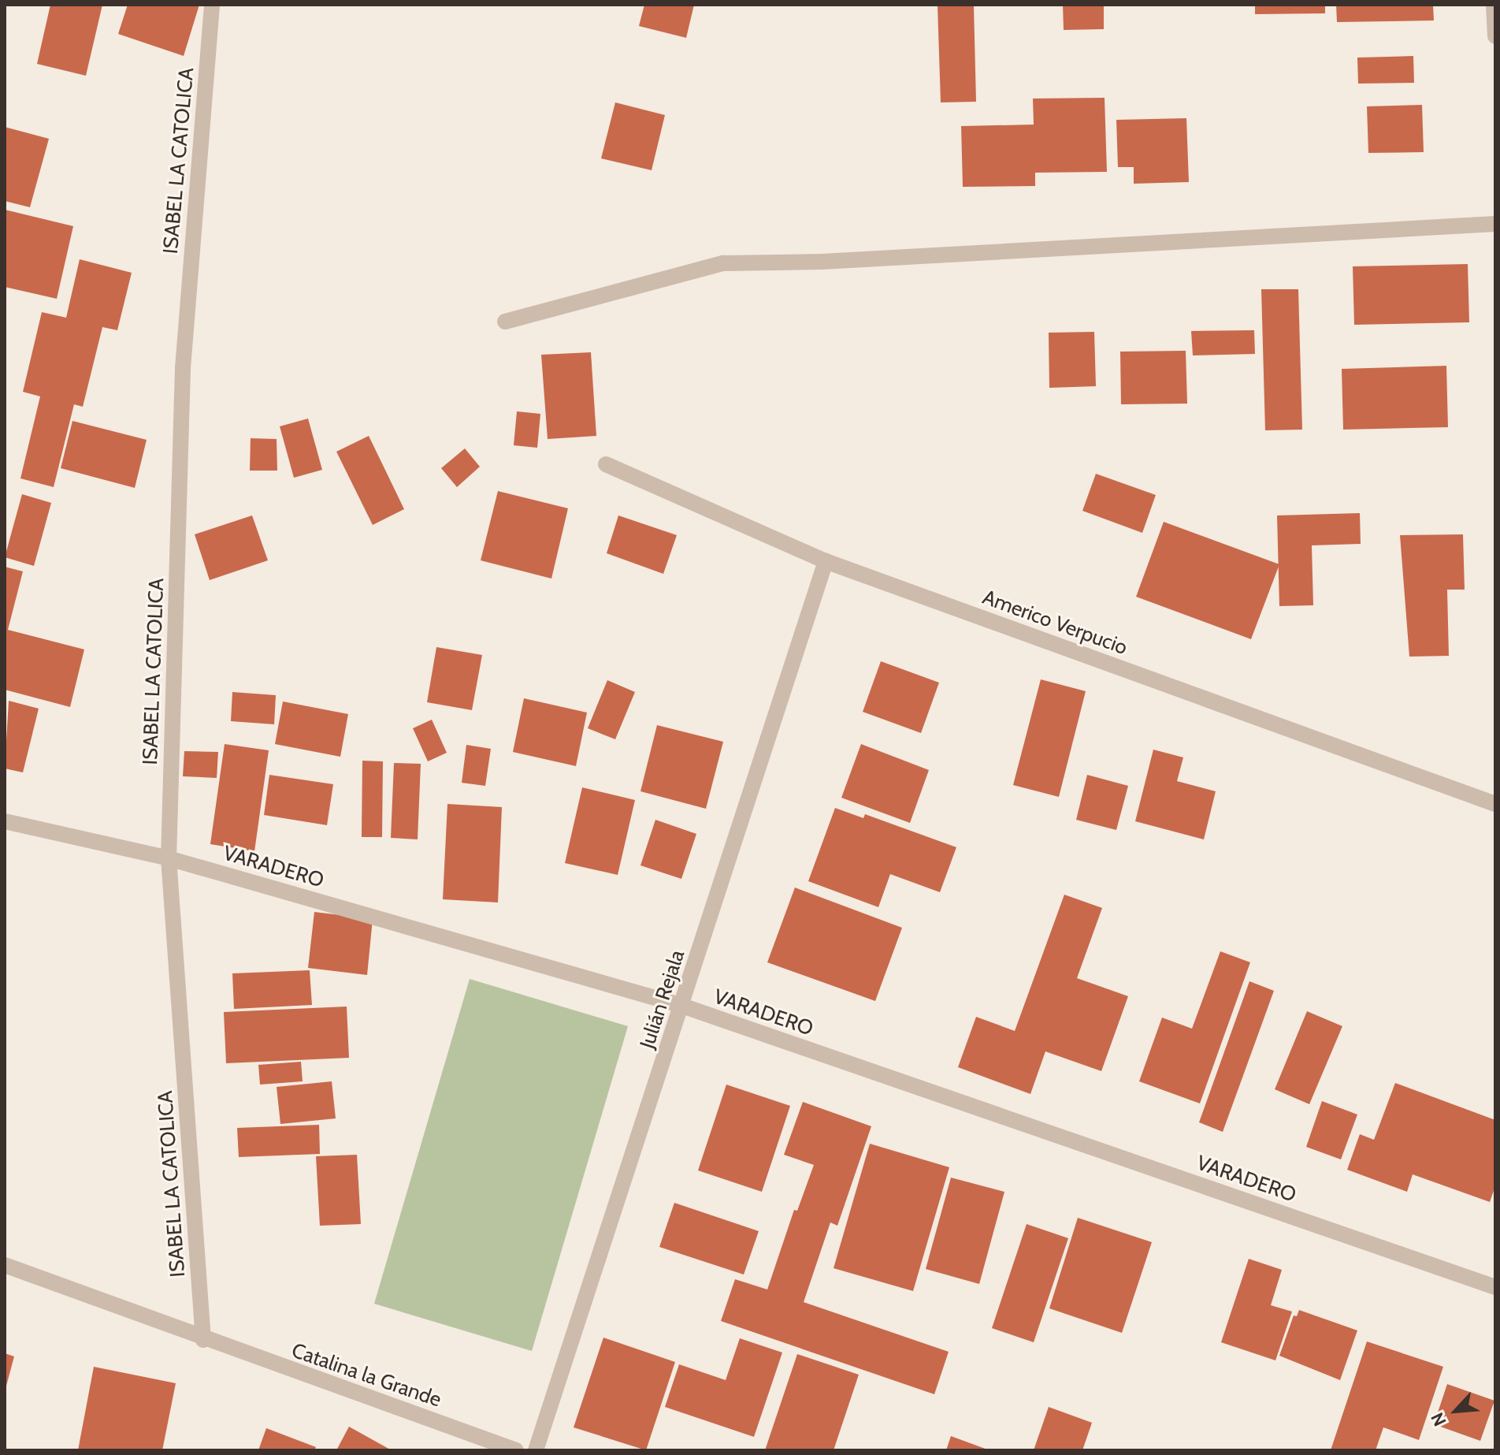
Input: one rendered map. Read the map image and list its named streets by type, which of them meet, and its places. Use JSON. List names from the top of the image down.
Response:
{
  "streets": {
    "street": [
      "ISABEL LA CATOLICA",
      "Americo Verpucio",
      "VARADERO",
      "Julián Rejala",
      "Catalina la Grande"
    ]
  },
  "crossings": [
    ["ISABEL LA CATOLICA", "VARADERO"],
    ["ISABEL LA CATOLICA", "Catalina la Grande"],
    ["Americo Verpucio", "Julián Rejala"],
    ["VARADERO", "Julián Rejala"]
  ],
  "north": "bottom left"
}
